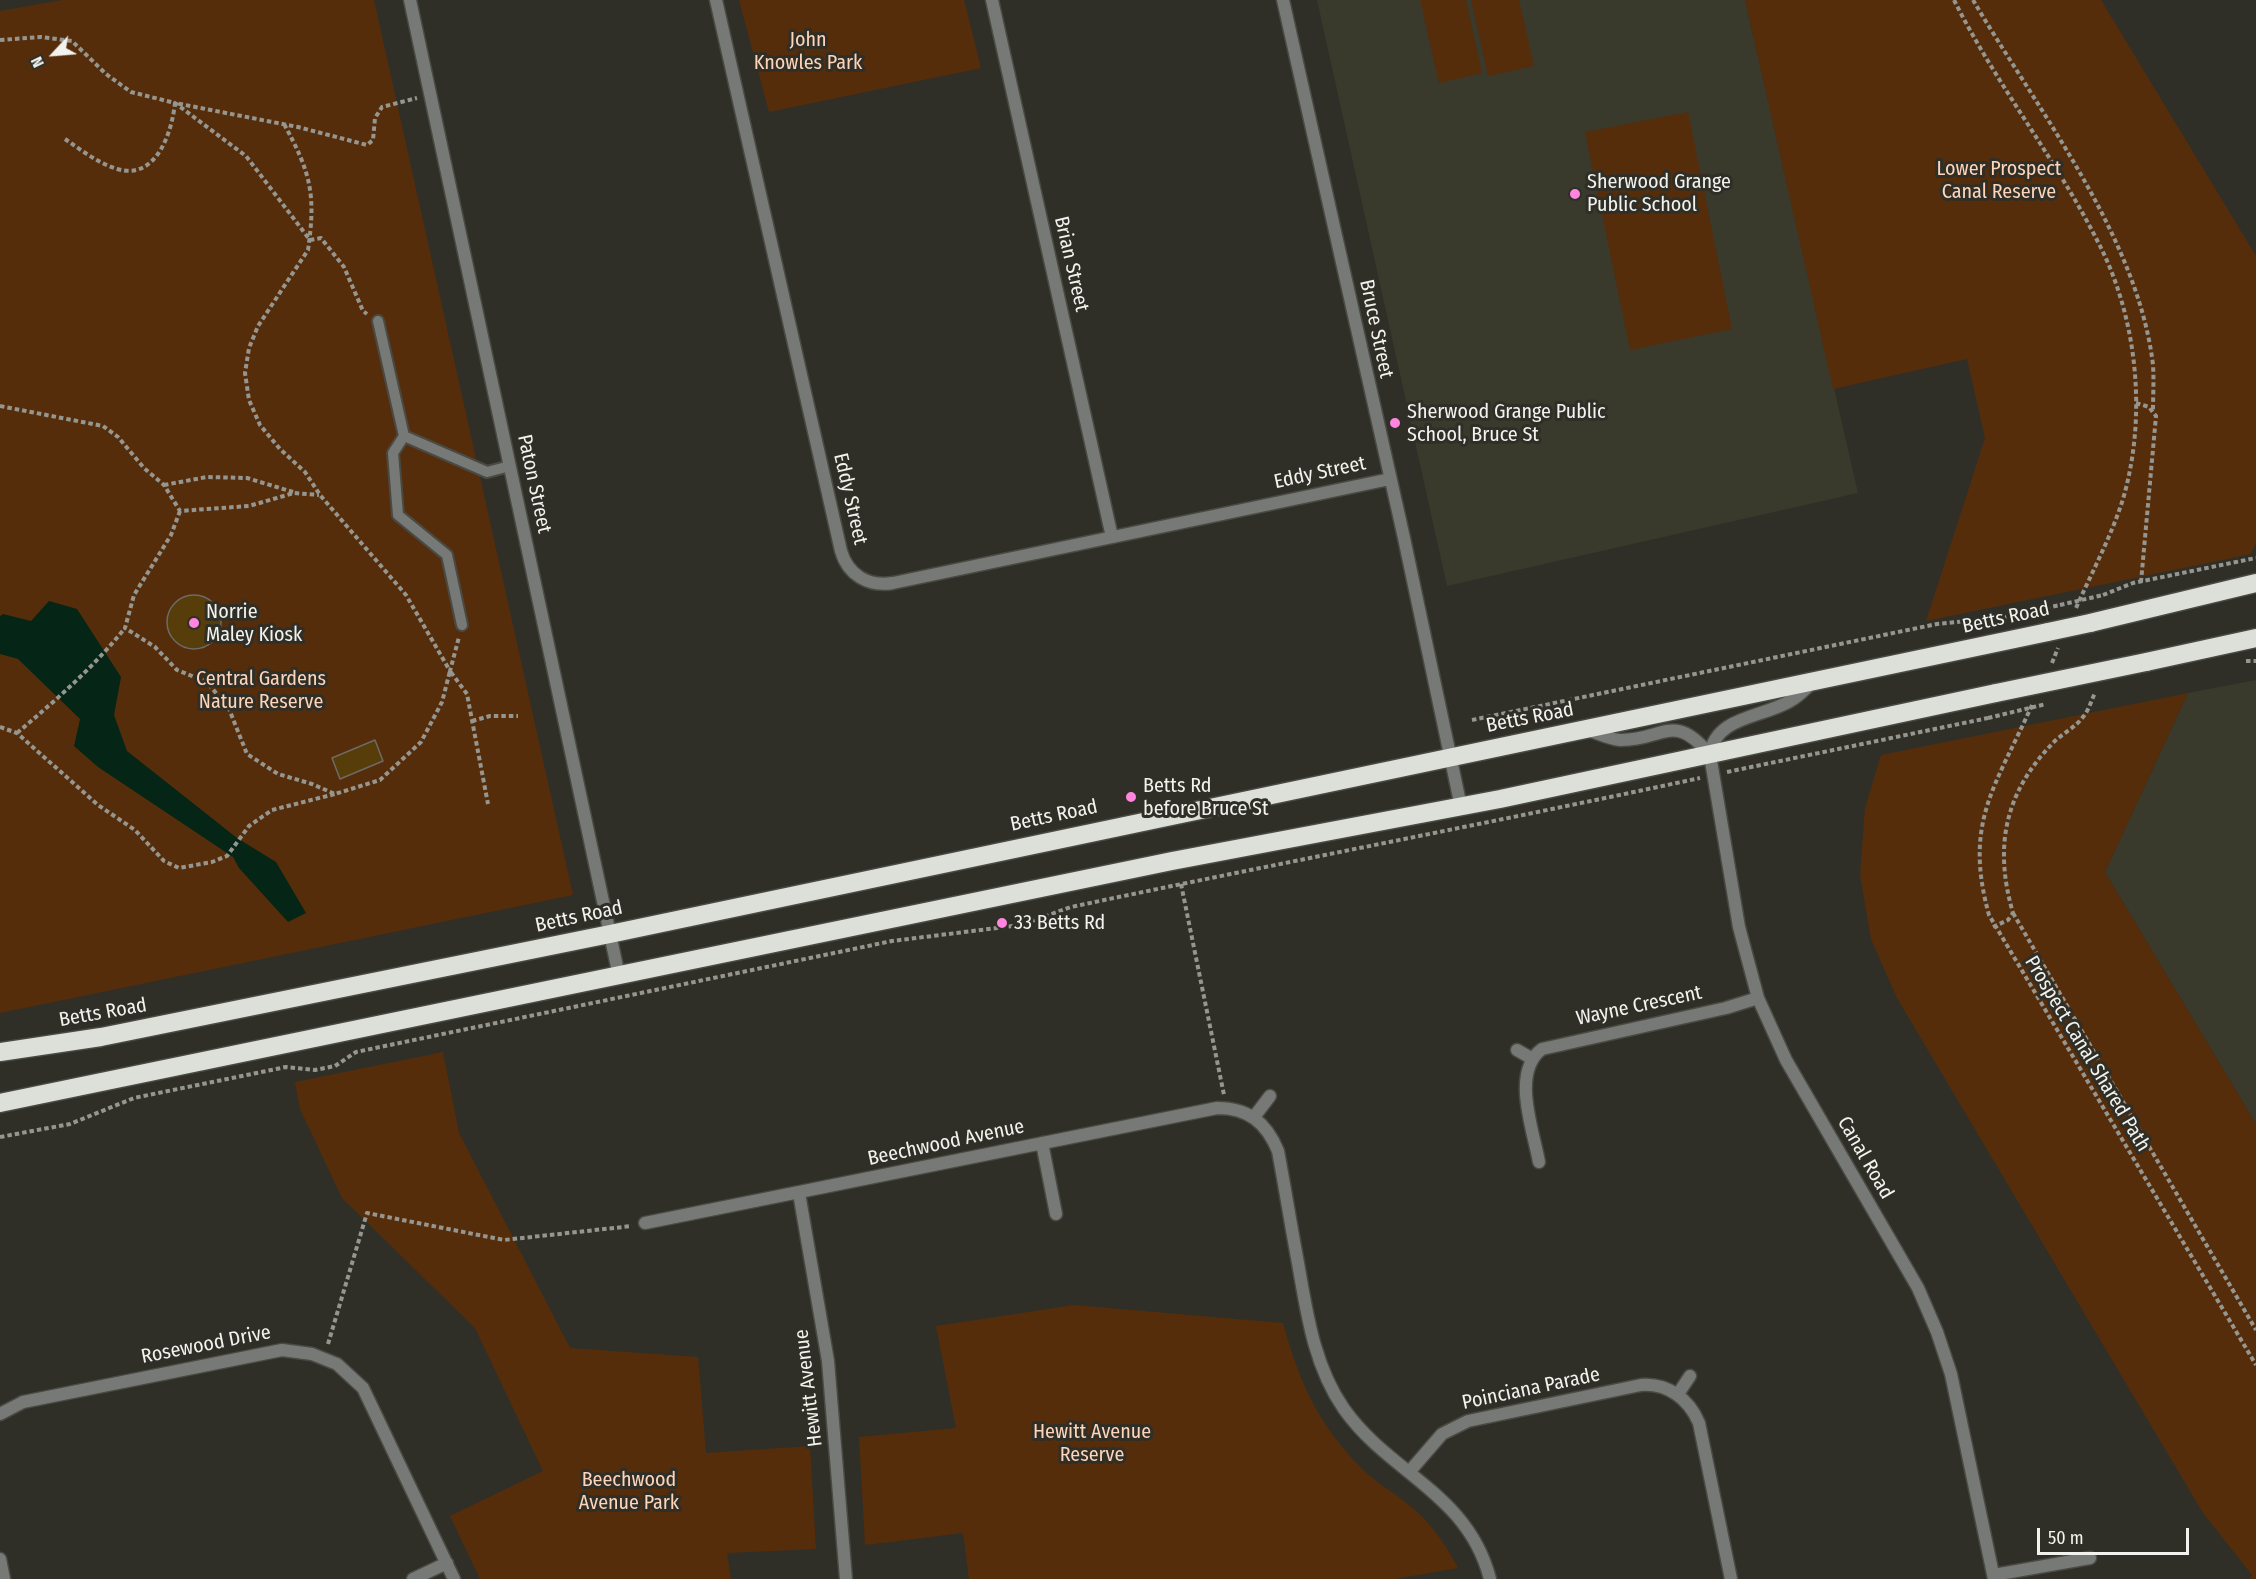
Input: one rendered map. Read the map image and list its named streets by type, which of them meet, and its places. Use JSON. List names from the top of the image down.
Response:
{
  "streets": {
    "highway": ["Betts Road"],
    "street": [
      "Brian Street",
      "Bruce Street",
      "Eddy Street",
      "Paton Street",
      "Wayne Crescent",
      "Beechwood Avenue",
      "Canal Road",
      "Rosewood Drive",
      "Hewitt Avenue",
      "Poinciana Parade"
    ],
    "path": ["Prospect Canal Shared Path"]
  },
  "crossings": [
    ["Brian Street", "Eddy Street"],
    ["Bruce Street", "Eddy Street"],
    ["Bruce Street", "Betts Road"],
    ["Paton Street", "Betts Road"],
    ["Wayne Crescent", "Canal Road"],
    ["Beechwood Avenue", "Hewitt Avenue"]
  ],
  "parks": [
    "John Knowles Park",
    "Lower Prospect Canal Reserve",
    "Central Gardens Nature Reserve",
    "Hewitt Avenue Reserve",
    "Beechwood Avenue Park"
  ],
  "places": [
    "Sherwood Grange Public School",
    "Sherwood Grange Public School, Bruce St",
    "Norrie Maley Kiosk",
    "Betts Rd before Bruce St",
    "33 Betts Rd"
  ],
  "scale_bar": "50 m",
  "north": "bottom left"
}
